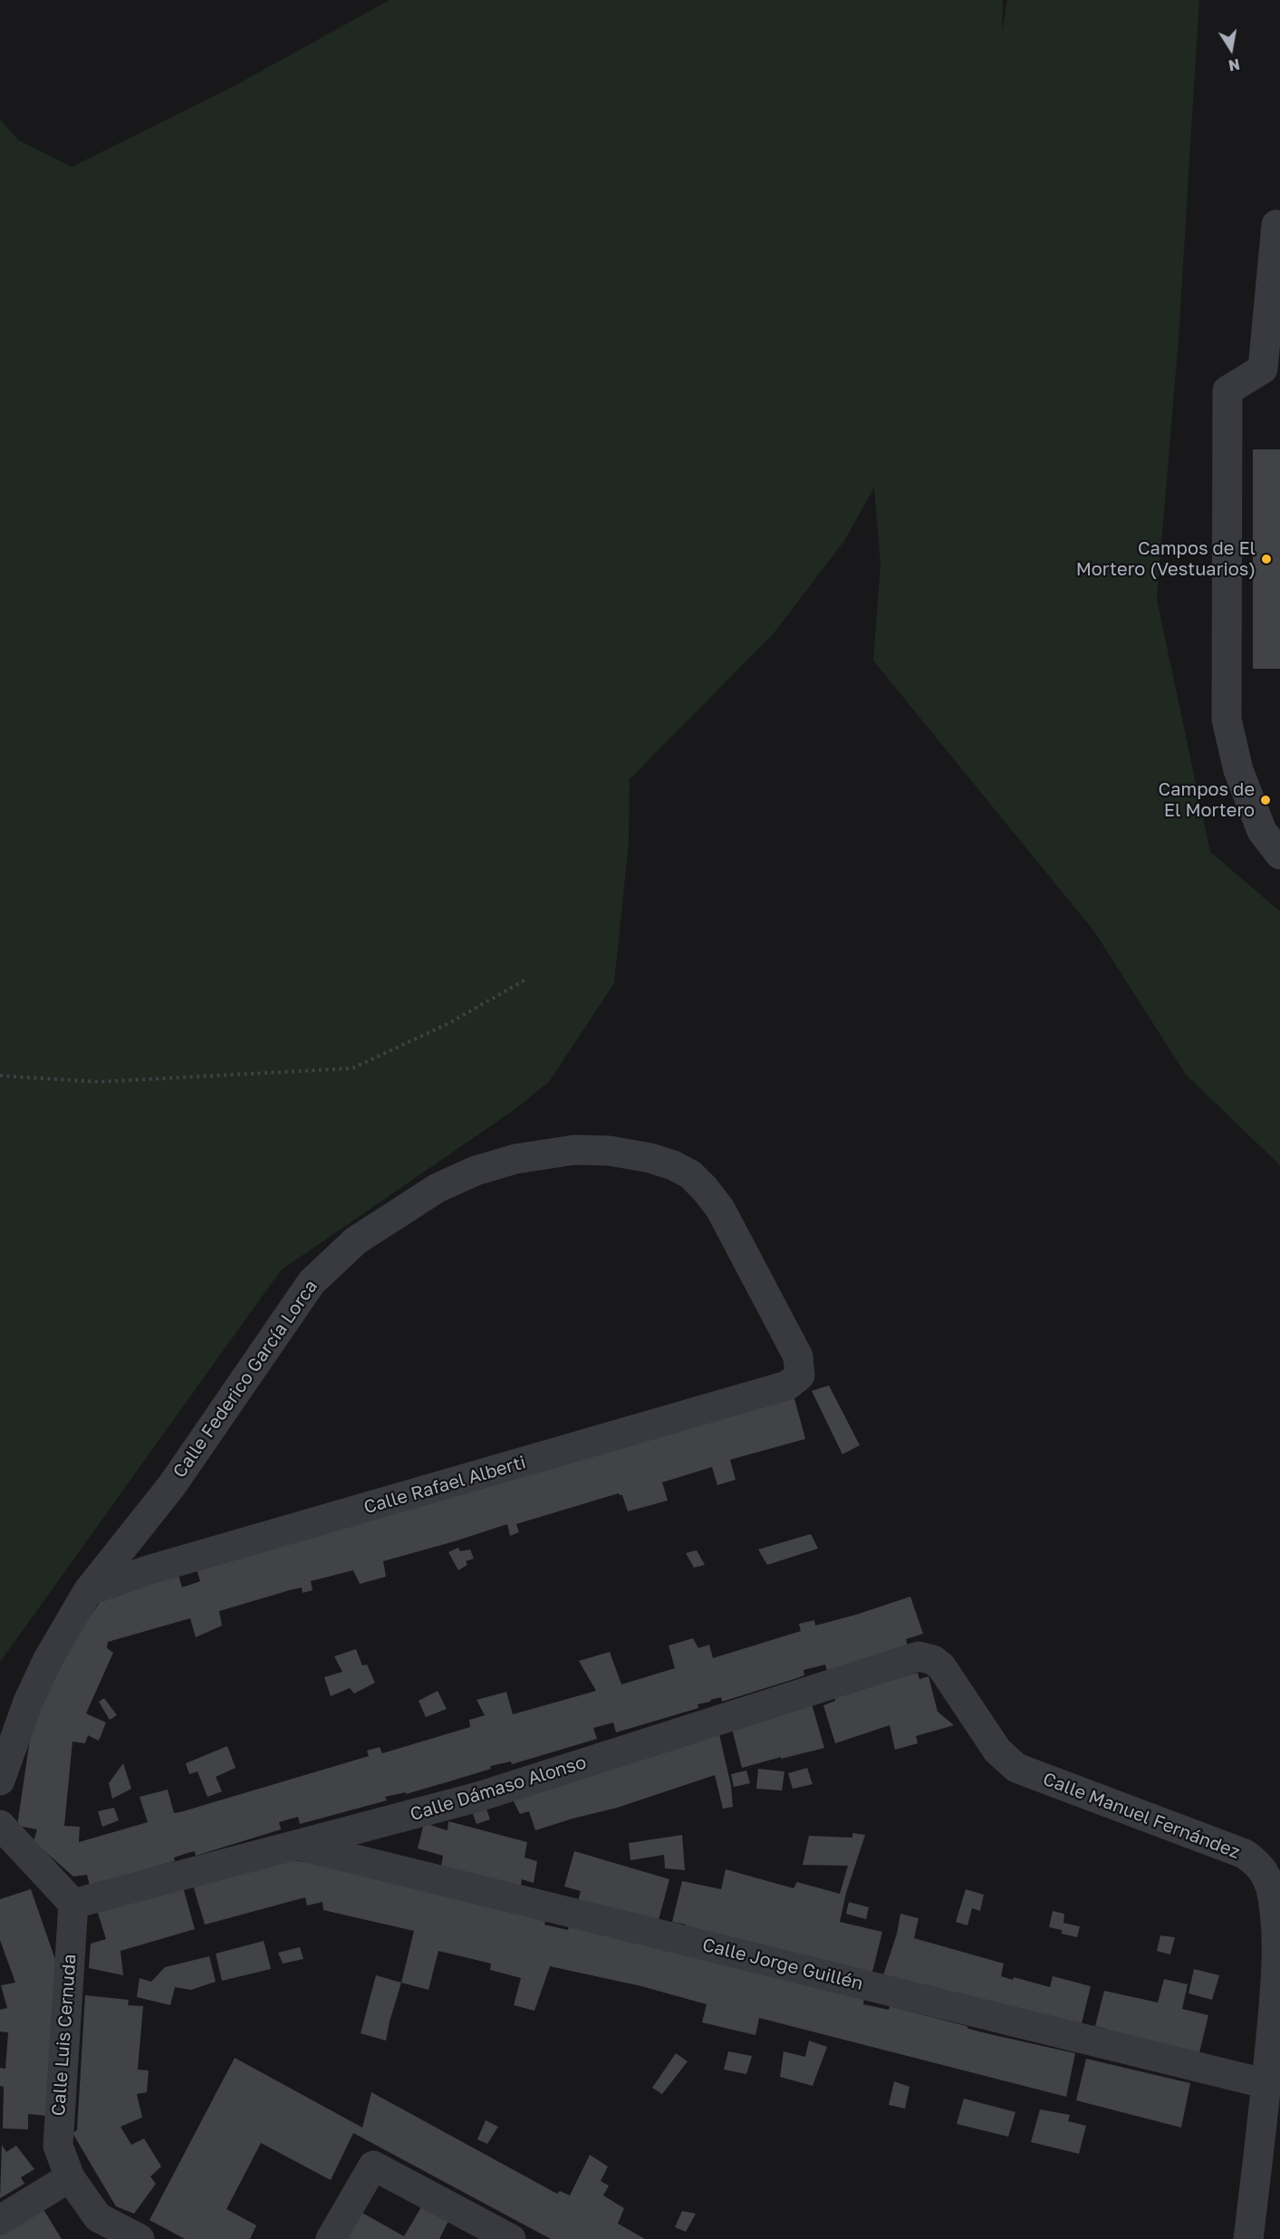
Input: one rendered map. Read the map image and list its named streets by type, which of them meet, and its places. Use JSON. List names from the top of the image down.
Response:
{
  "streets": {
    "street": [
      "Calle Federico García Lorca",
      "Calle Rafael Alberti",
      "Calle Dámaso Alonso",
      "Calle Manuel Fernández",
      "Calle Jorge Guillén",
      "Calle Luis Cernuda"
    ]
  },
  "crossings": [
    ["Calle Federico García Lorca", "Calle Rafael Alberti"],
    ["Calle Dámaso Alonso", "Calle Manuel Fernández"],
    ["Calle Dámaso Alonso", "Calle Jorge Guillén"],
    ["Calle Dámaso Alonso", "Calle Luis Cernuda"],
    ["Calle Manuel Fernández", "Calle Jorge Guillén"]
  ],
  "places": ["Campos de El Mortero (Vestuarios)", "Campos de El Mortero"],
  "north": "bottom"
}
